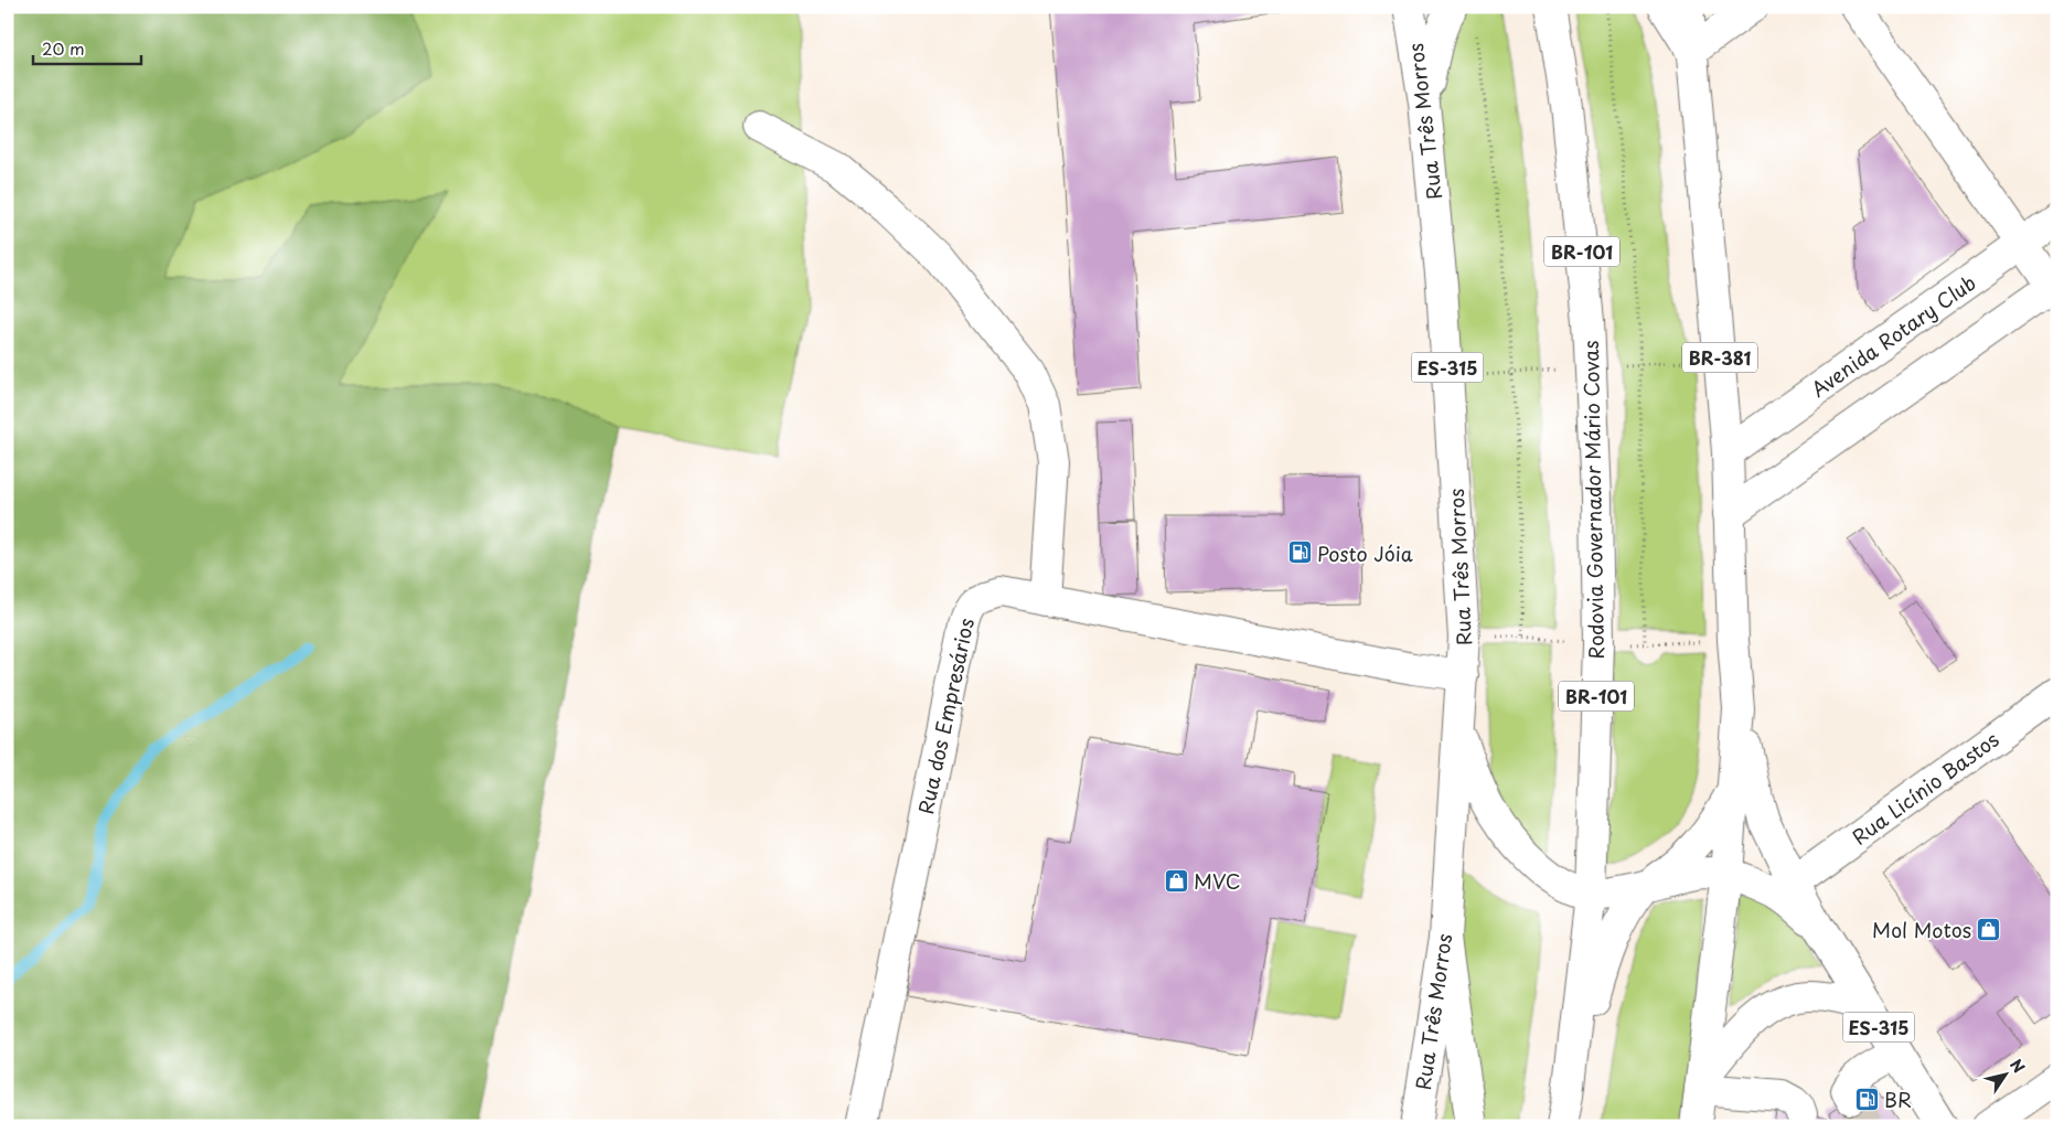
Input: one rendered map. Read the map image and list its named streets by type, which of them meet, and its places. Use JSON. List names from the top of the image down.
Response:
{
  "streets": {
    "main road": [
      "Rua Três Morros",
      "BR-101",
      "Avenida Rotary Club",
      "BR-381",
      "ES-315",
      "Rodovia Governador Mário Covas",
      "Rua dos Empresários",
      "Rua Licínio Bastos"
    ]
  },
  "crossings": [
    ["Rua Três Morros", "Rua dos Empresários"],
    ["Avenida Rotary Club", "BR-381"],
    ["BR-381", "ES-315"],
    ["ES-315", "Rua Licínio Bastos"]
  ],
  "places": {
    "fuel station": ["Posto Jóia", "BR"],
    "shop": ["MVC", "Mol Motos"]
  },
  "scale_bar": "20 m",
  "north": "top right"
}
